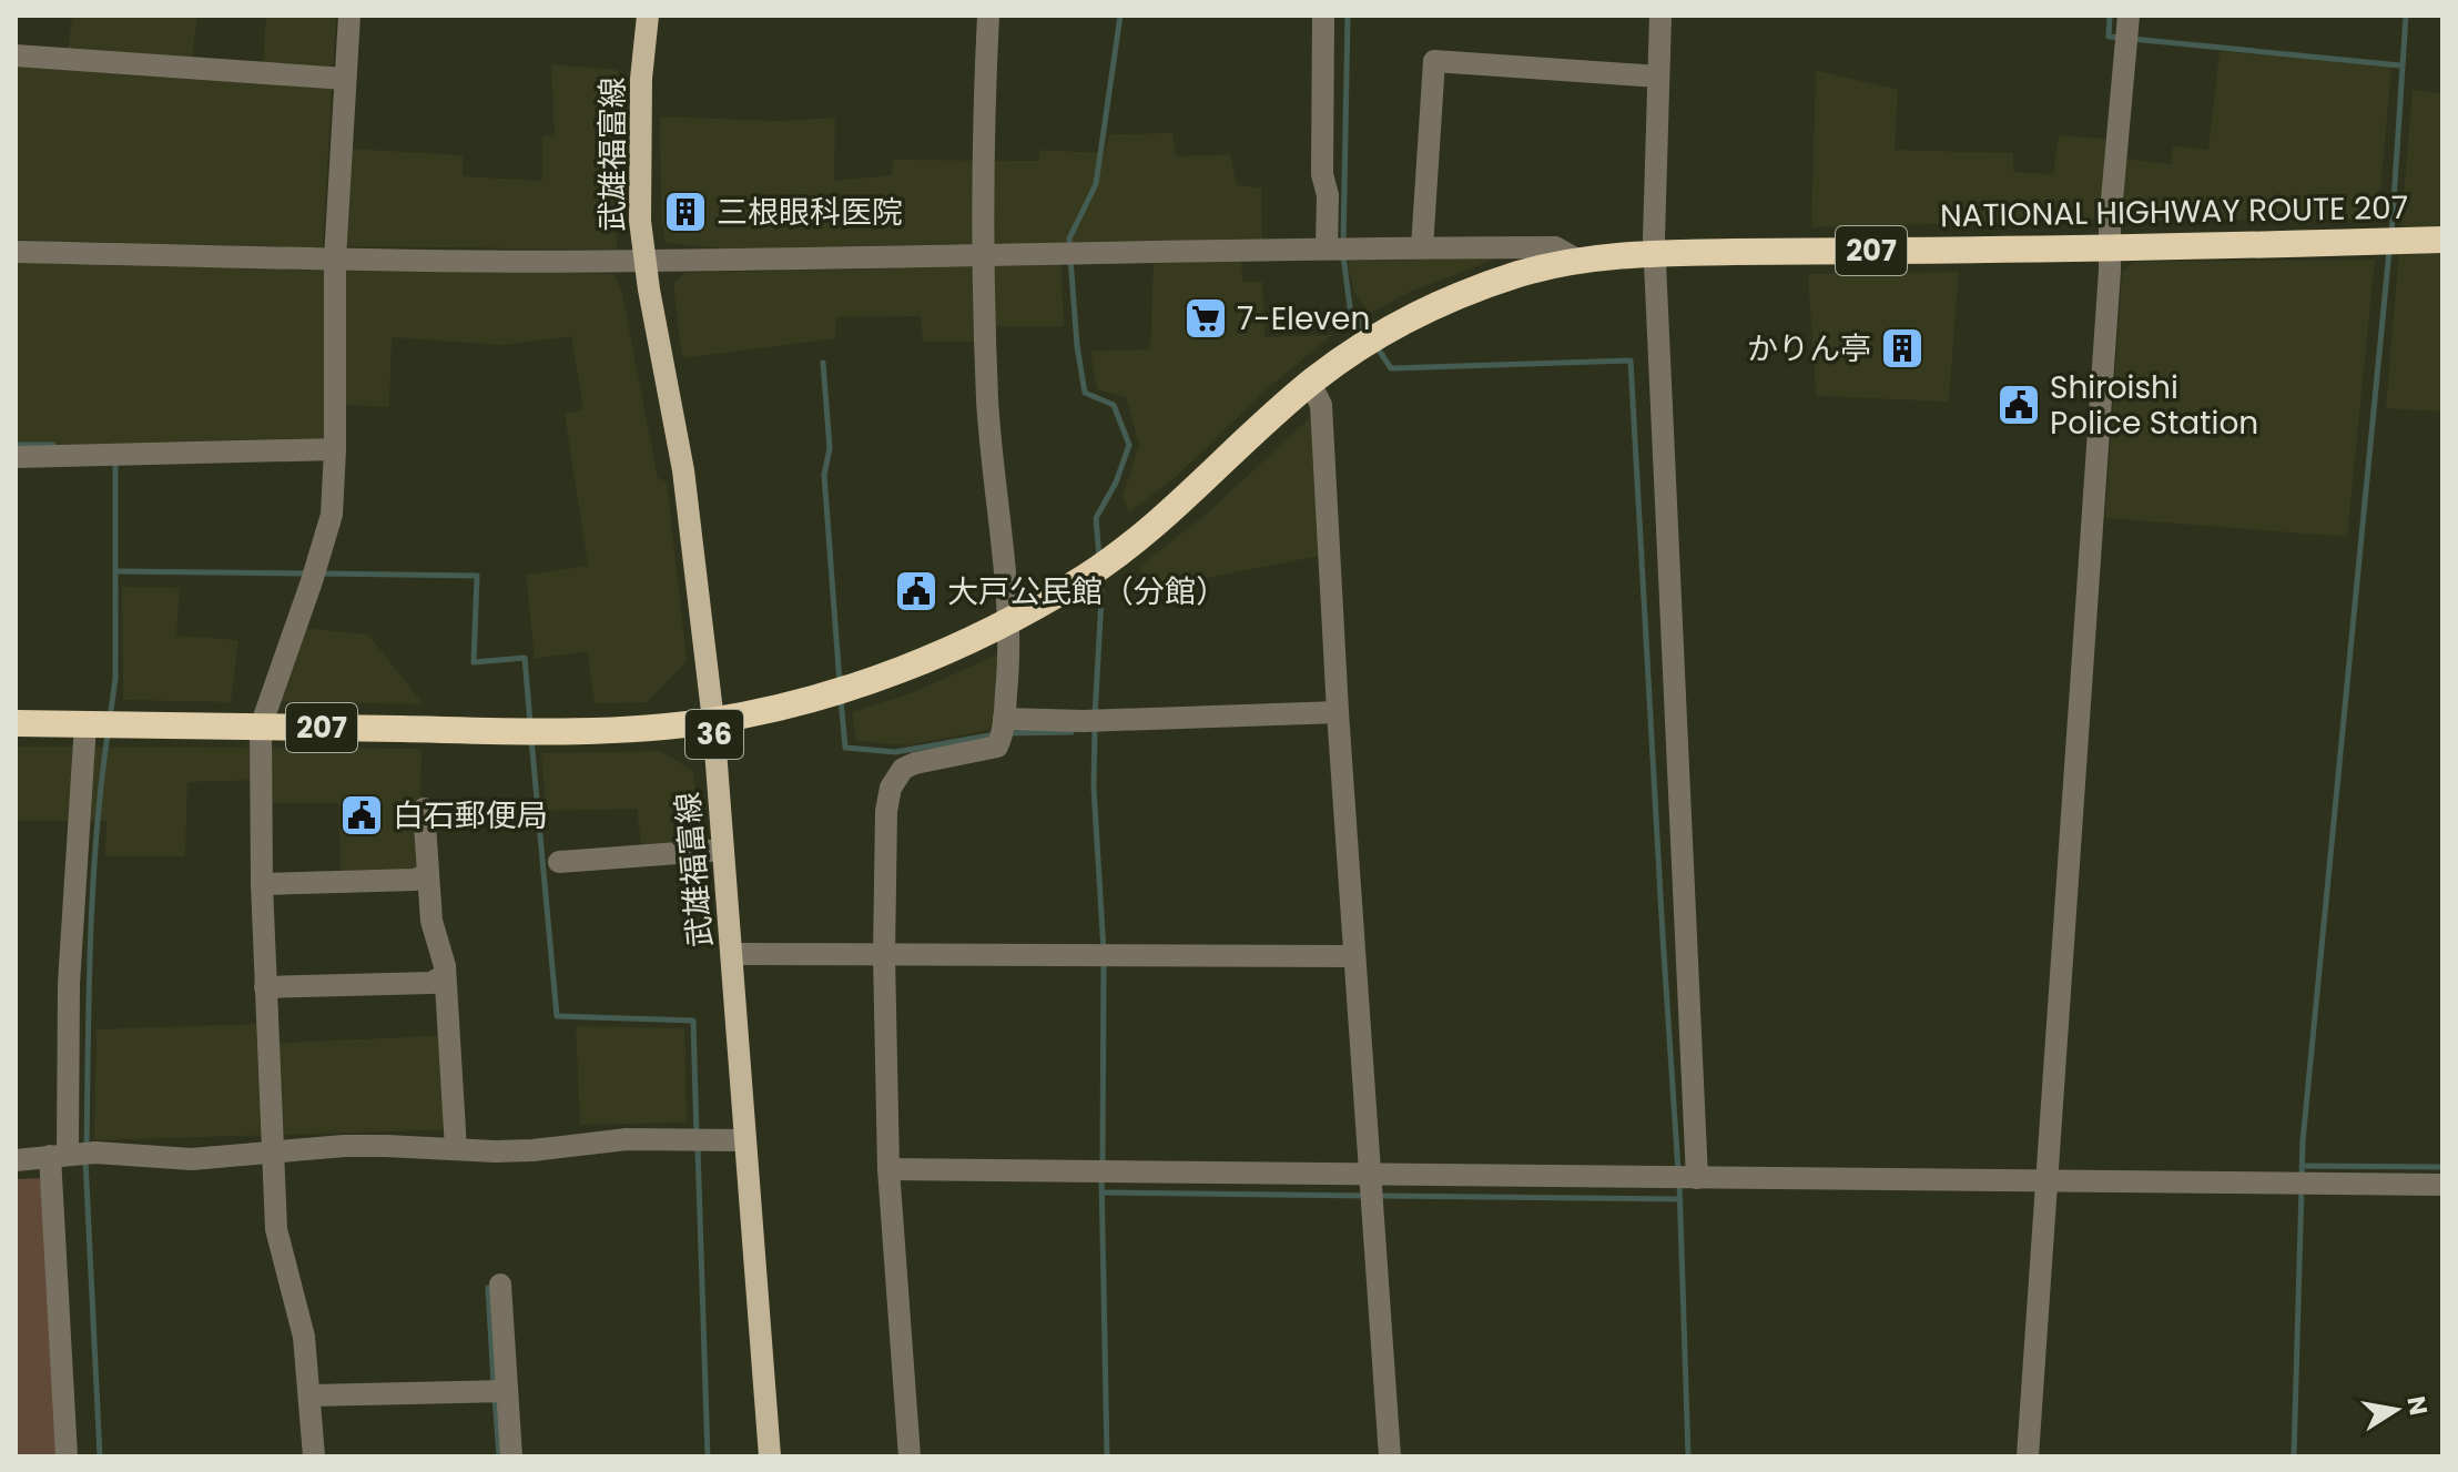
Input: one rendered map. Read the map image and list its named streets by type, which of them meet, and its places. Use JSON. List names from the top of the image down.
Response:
{
  "streets": {
    "highway": ["NATIONAL HIGHWAY ROUTE 207", "207"],
    "main road": ["武雄福富線", "36"]
  },
  "crossings": [
    ["武雄福富線", "NATIONAL HIGHWAY ROUTE 207"]
  ],
  "places": {
    "building": ["三根眼科医院", "かりん亭"],
    "supermarket": ["7-Eleven"],
    "public building": ["Shiroishi Police Station", "大戸公民館（分館）", "白石郵便局"]
  },
  "north": "right"
}
